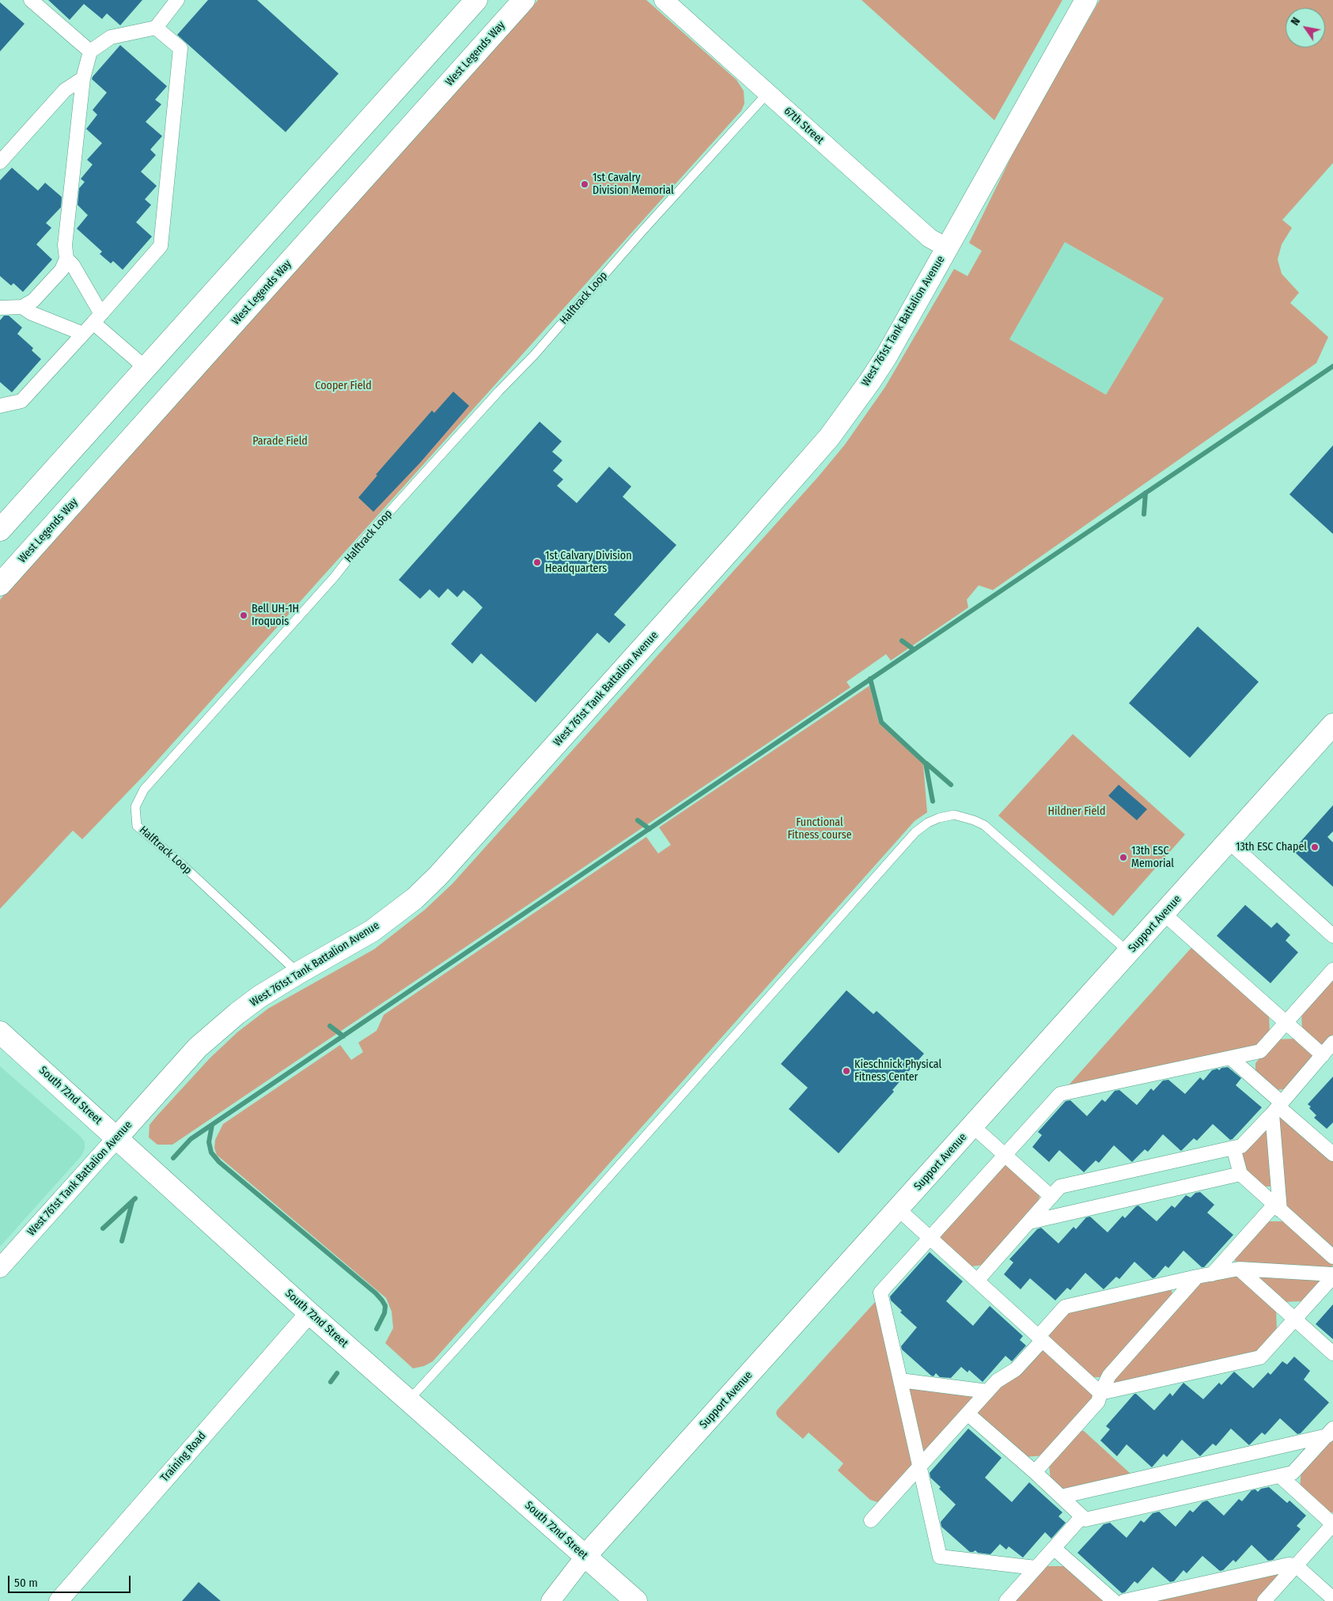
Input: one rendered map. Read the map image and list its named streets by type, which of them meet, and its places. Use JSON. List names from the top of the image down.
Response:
{
  "streets": {
    "street": [
      "West Legends Way",
      "67th Street",
      "West 761st Tank Battalion Avenue",
      "Support Avenue",
      "South 72nd Street",
      "Training Road"
    ],
    "lane": ["Halftrack Loop"]
  },
  "crossings": [
    ["67th Street", "Halftrack Loop"],
    ["67th Street", "West 761st Tank Battalion Avenue"],
    ["Halftrack Loop", "West 761st Tank Battalion Avenue"],
    ["West 761st Tank Battalion Avenue", "South 72nd Street"],
    ["Support Avenue", "South 72nd Street"],
    ["South 72nd Street", "Training Road"]
  ],
  "parks": [
    "Cooper Field",
    "Parade Field",
    "Hildner Field",
    "Functional Fitness course"
  ],
  "places": [
    "1st Cavalry Division Memorial",
    "1st Calvary Division Headquarters",
    "Bell UH-1H Iroquois",
    "13th ESC Chapel",
    "13th ESC Memorial",
    "Kieschnick Physical Fitness Center"
  ],
  "scale_bar": "50 m",
  "north": "top left"
}
